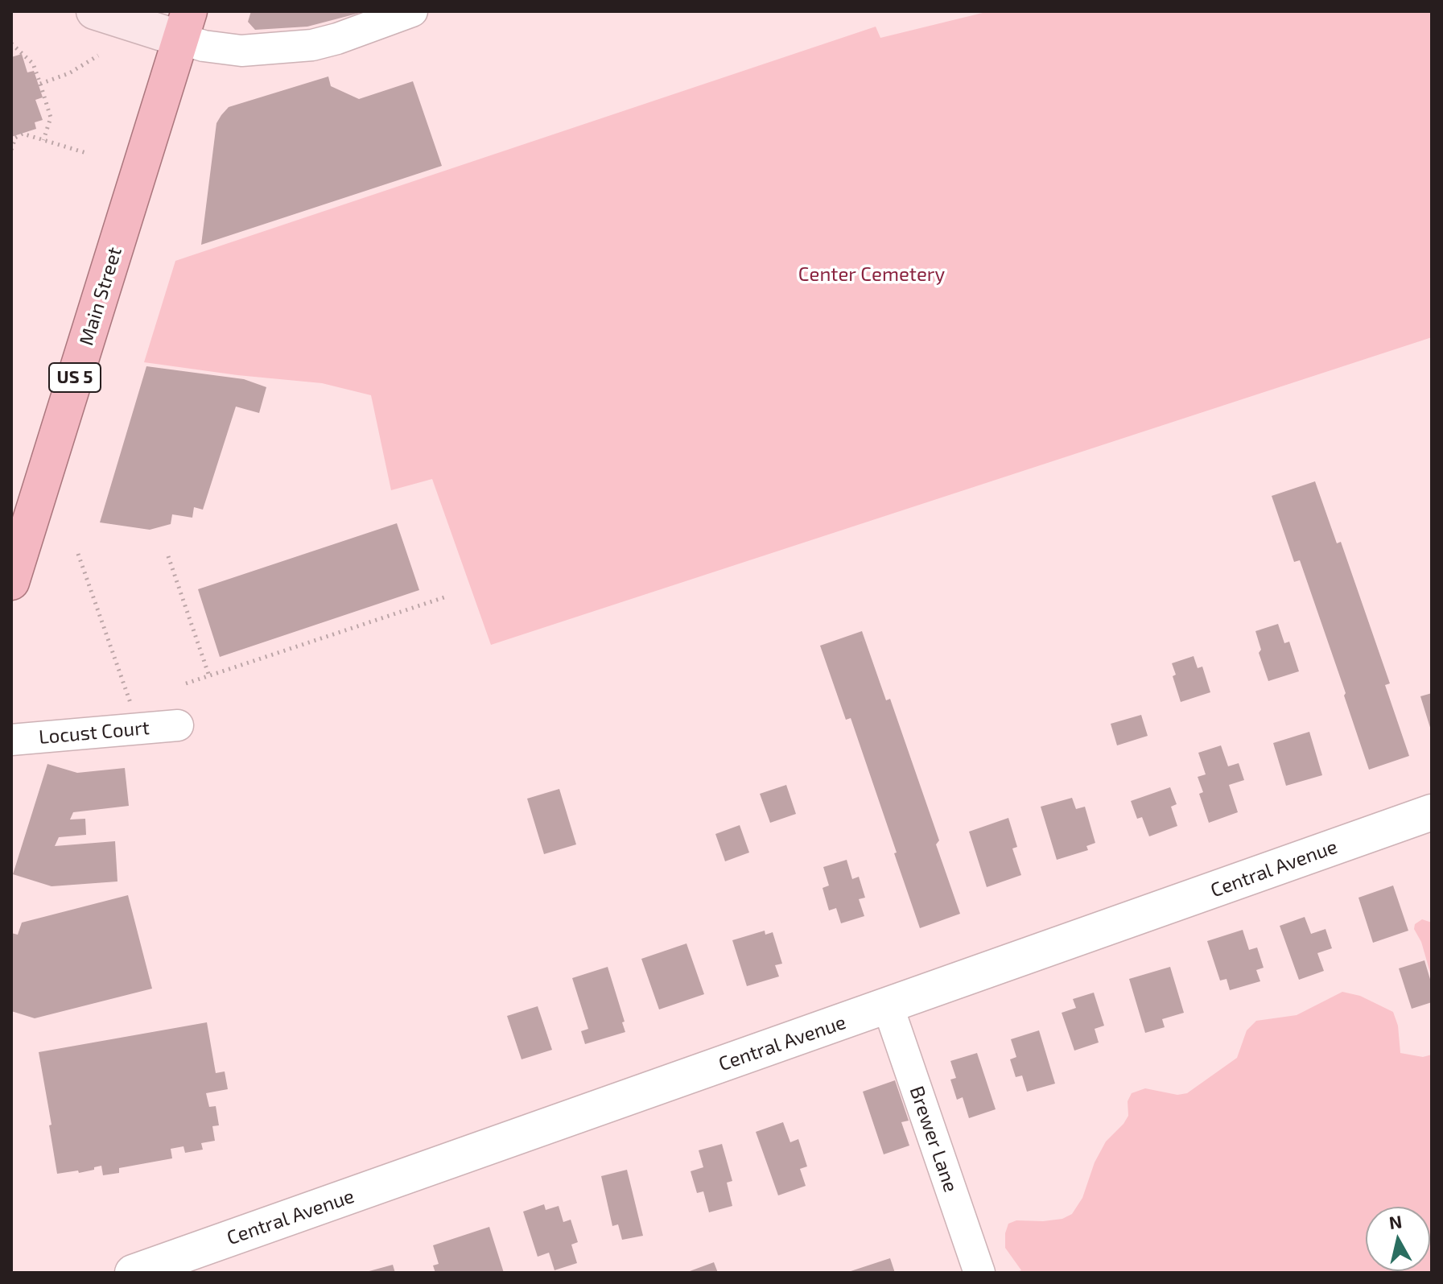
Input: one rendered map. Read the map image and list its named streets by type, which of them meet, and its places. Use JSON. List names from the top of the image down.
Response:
{
  "streets": {
    "highway": ["Main Street", "US 5"],
    "street": ["Locust Court", "Central Avenue", "Brewer Lane"]
  },
  "crossings": [
    ["Central Avenue", "Brewer Lane"]
  ],
  "parks": ["Center Cemetery"],
  "north": "top"
}
